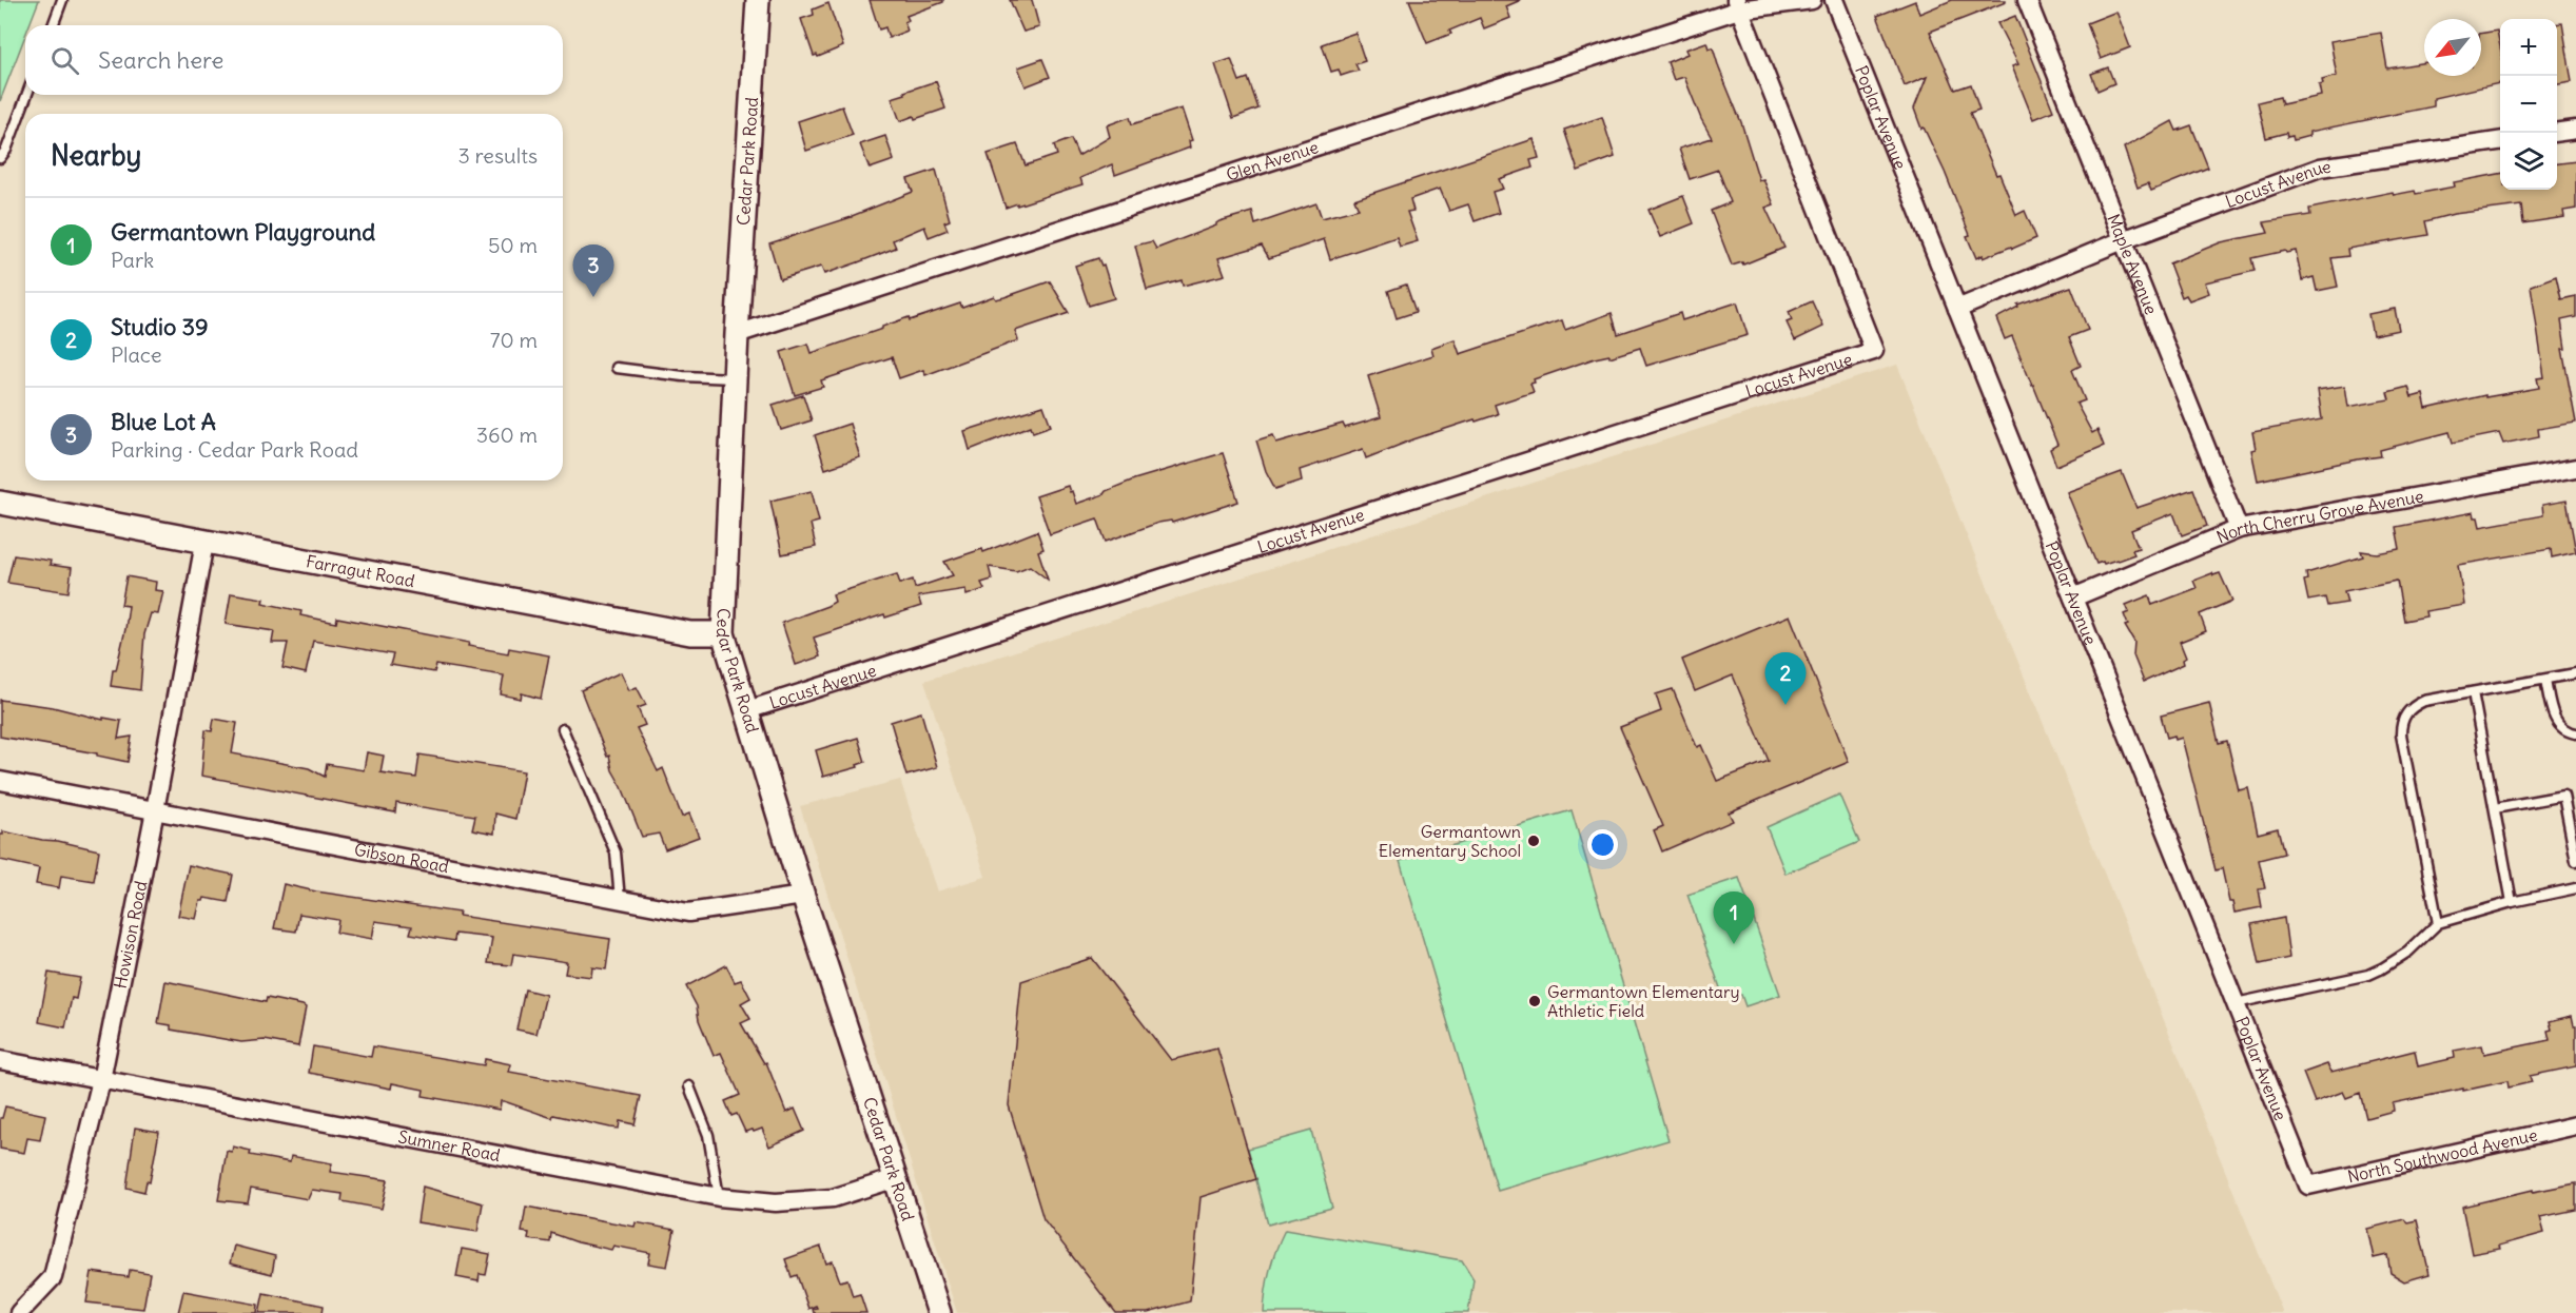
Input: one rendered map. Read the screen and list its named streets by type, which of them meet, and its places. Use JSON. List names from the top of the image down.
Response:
{
  "streets": {
    "street": [
      "Poplar Avenue",
      "Glen Avenue",
      "Cedar Park Road",
      "Locust Avenue",
      "Maple Avenue",
      "North Cherry Grove Avenue",
      "Farragut Road",
      "Gibson Road",
      "Howison Road",
      "Sumner Road",
      "North Southwood Avenue"
    ]
  },
  "crossings": [
    ["Poplar Avenue", "Locust Avenue"],
    ["Poplar Avenue", "North Cherry Grove Avenue"],
    ["Poplar Avenue", "North Southwood Avenue"],
    ["Glen Avenue", "Cedar Park Road"],
    ["Glen Avenue", "Locust Avenue"],
    ["Cedar Park Road", "Locust Avenue"],
    ["Cedar Park Road", "Farragut Road"],
    ["Cedar Park Road", "Gibson Road"],
    ["Cedar Park Road", "Sumner Road"],
    ["Locust Avenue", "Maple Avenue"],
    ["Maple Avenue", "North Cherry Grove Avenue"],
    ["Farragut Road", "Howison Road"],
    ["Gibson Road", "Howison Road"],
    ["Howison Road", "Sumner Road"]
  ],
  "places": ["Germantown Elementary School", "Germantown Elementary Athletic Field"],
  "north": "bottom left",
  "page": {
    "map_buttons": ["+", "−"],
    "search": "Search here",
    "heading": ["Nearby", "3 results"],
    "list": [
      {
        "mark": "1",
        "name": "Germantown Playground",
        "note": "Park",
        "value": "50 m"
      },
      {
        "mark": "2",
        "name": "Studio 39",
        "note": "Place",
        "value": "70 m"
      },
      {
        "mark": "3",
        "name": "Blue Lot A",
        "note": "Parking · Cedar Park Road",
        "value": "360 m"
      }
    ],
    "pins": ["3", "2", "1"]
  }
}
